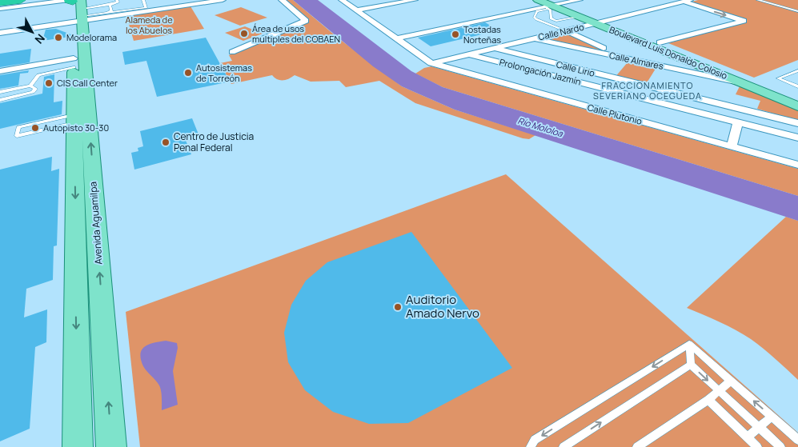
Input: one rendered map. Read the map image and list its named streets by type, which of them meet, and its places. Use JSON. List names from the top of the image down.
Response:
{
  "streets": {
    "main road": ["Boulevard Luis Donaldo Colosio", "Avenida Aguamilpa"],
    "street": [
      "Calle Nardo",
      "Calle Almares",
      "Calle Lirio",
      "Prolongación Jazmín",
      "Calle Plutonio"
    ]
  },
  "crossings": [
    ["Calle Nardo", "Boulevard Luis Donaldo Colosio"],
    ["Calle Nardo", "Calle Almares"],
    ["Calle Nardo", "Calle Lirio"],
    ["Calle Nardo", "Prolongación Jazmín"],
    ["Calle Nardo", "Calle Plutonio"],
    ["Boulevard Luis Donaldo Colosio", "Calle Almares"],
    ["Prolongación Jazmín", "Calle Plutonio"]
  ],
  "districts": ["FRACCIONAMIENTO SEVERIANO OCEGUEDA"],
  "water": ["Río Mololoa"],
  "parks": ["Alameda de los Abuelos"],
  "places": [
    "Área de usos multiples del COBAEN",
    "Tostadas Norteñas",
    "Modelorama",
    "Autosistemas de Torreón",
    "CIS Call Center",
    "Autopisto 30-30",
    "Centro de Justicia Penal Federal",
    "Auditorio Amado Nervo"
  ],
  "north": "bottom right"
}
